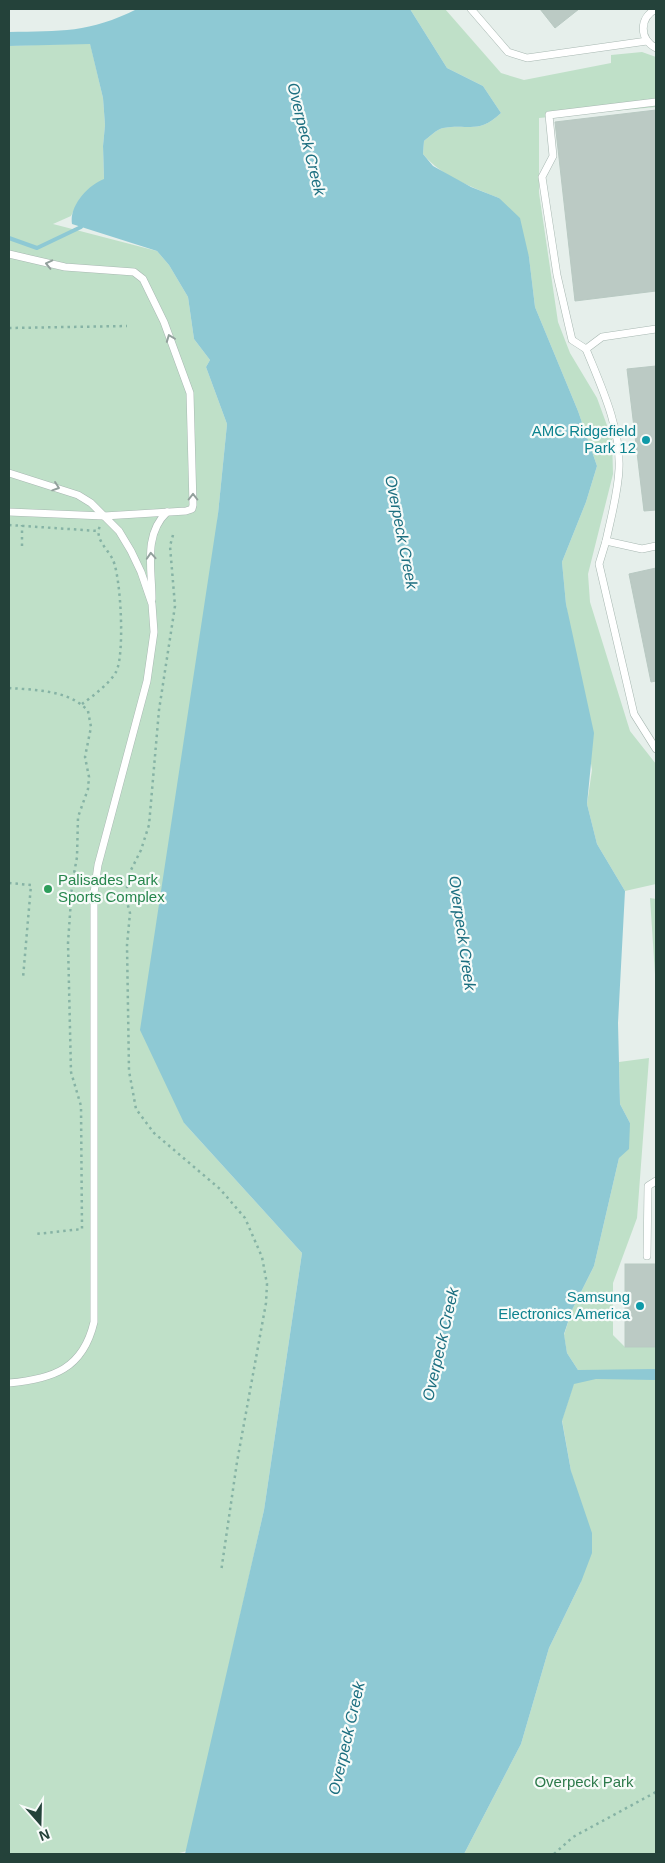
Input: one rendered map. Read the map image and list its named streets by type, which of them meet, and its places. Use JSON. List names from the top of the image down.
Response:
{
  "water": ["Overpeck Creek"],
  "parks": ["Overpeck Park"],
  "places": ["AMC Ridgefield Park 12", "Palisades Park Sports Complex", "Samsung Electronics America"],
  "north": "bottom"
}
